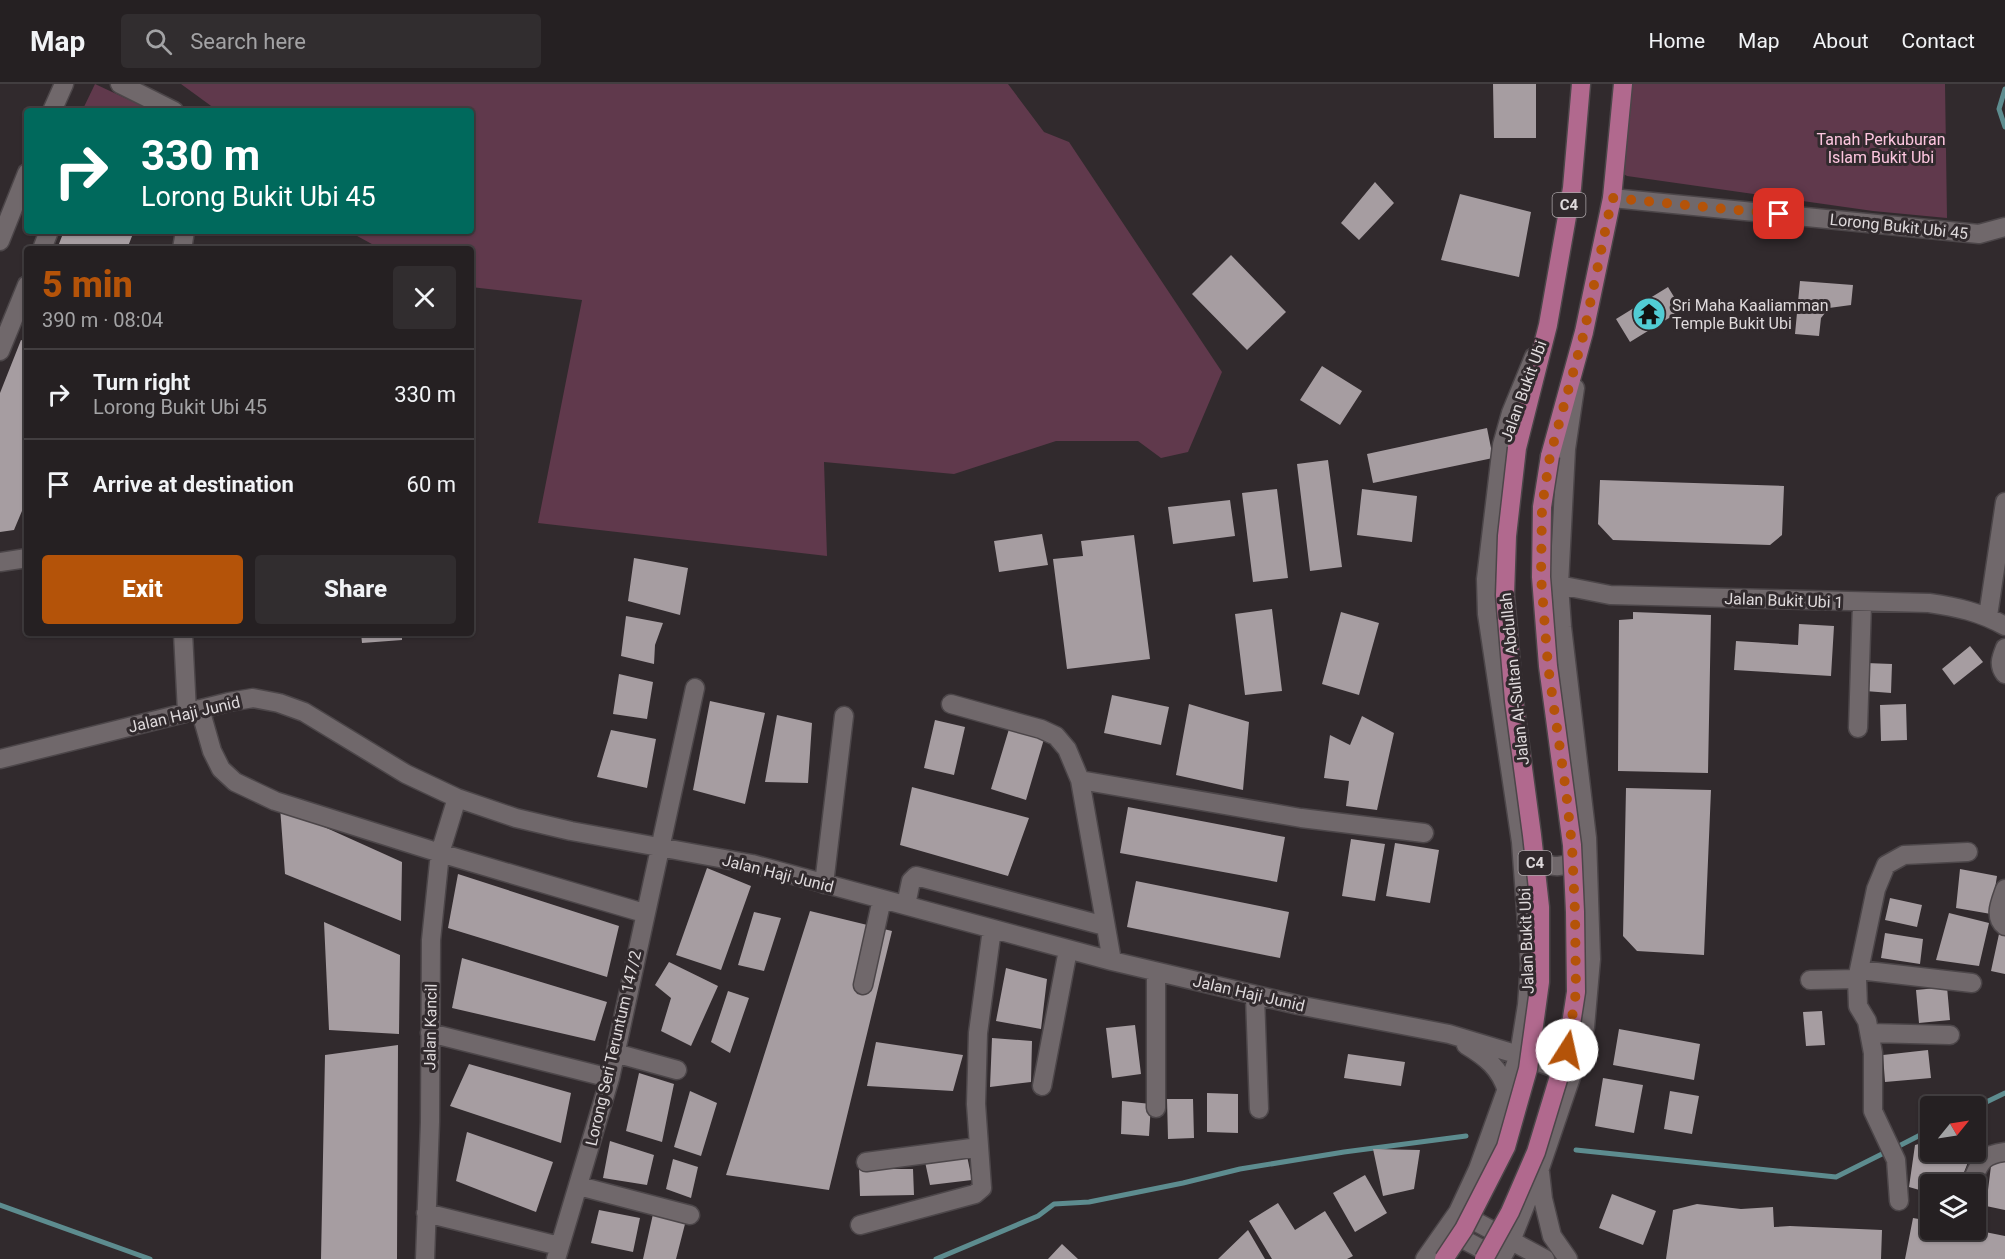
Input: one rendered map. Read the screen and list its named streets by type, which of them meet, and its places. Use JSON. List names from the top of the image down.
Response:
{
  "streets": {
    "main road": ["C4", "Jalan Al-Sultan Abdullah"],
    "street": [
      "Lorong Bukit Ubi 45",
      "Jalan Bukit Ubi",
      "Jalan Bukit Ubi 1",
      "Jalan Haji Junid",
      "Jalan Kancil",
      "Lorong Seri Teruntum 147/2"
    ]
  },
  "crossings": [
    ["C4", "Lorong Bukit Ubi 45"],
    ["C4", "Jalan Bukit Ubi 1"],
    ["C4", "Jalan Haji Junid"],
    ["Jalan Bukit Ubi", "Jalan Al-Sultan Abdullah"],
    ["Jalan Bukit Ubi", "Jalan Haji Junid"],
    ["Jalan Haji Junid", "Jalan Kancil"],
    ["Jalan Haji Junid", "Lorong Seri Teruntum 147/2"],
    ["Jalan Kancil", "Lorong Seri Teruntum 147/2"]
  ],
  "parks": ["Tanah Perkuburan Islam Bukit Ubi"],
  "places": {
    "temple": ["Sri Maha Kaaliamman Temple Bukit Ubi"]
  },
  "north": "top right",
  "page": {
    "header": "Map",
    "search": "Search here",
    "nav": [
      "Home",
      "Map",
      "About",
      "Contact"
    ],
    "turn": ["330 m", "Lorong Bukit Ubi 45"],
    "heading": ["5 min", "390 m · 08:04"],
    "list": [
      {
        "name": "Turn right",
        "note": "Lorong Bukit Ubi 45",
        "value": "330 m"
      },
      {
        "name": "Arrive at destination",
        "value": "60 m"
      }
    ],
    "buttons": ["Exit", "Share"]
  }
}
